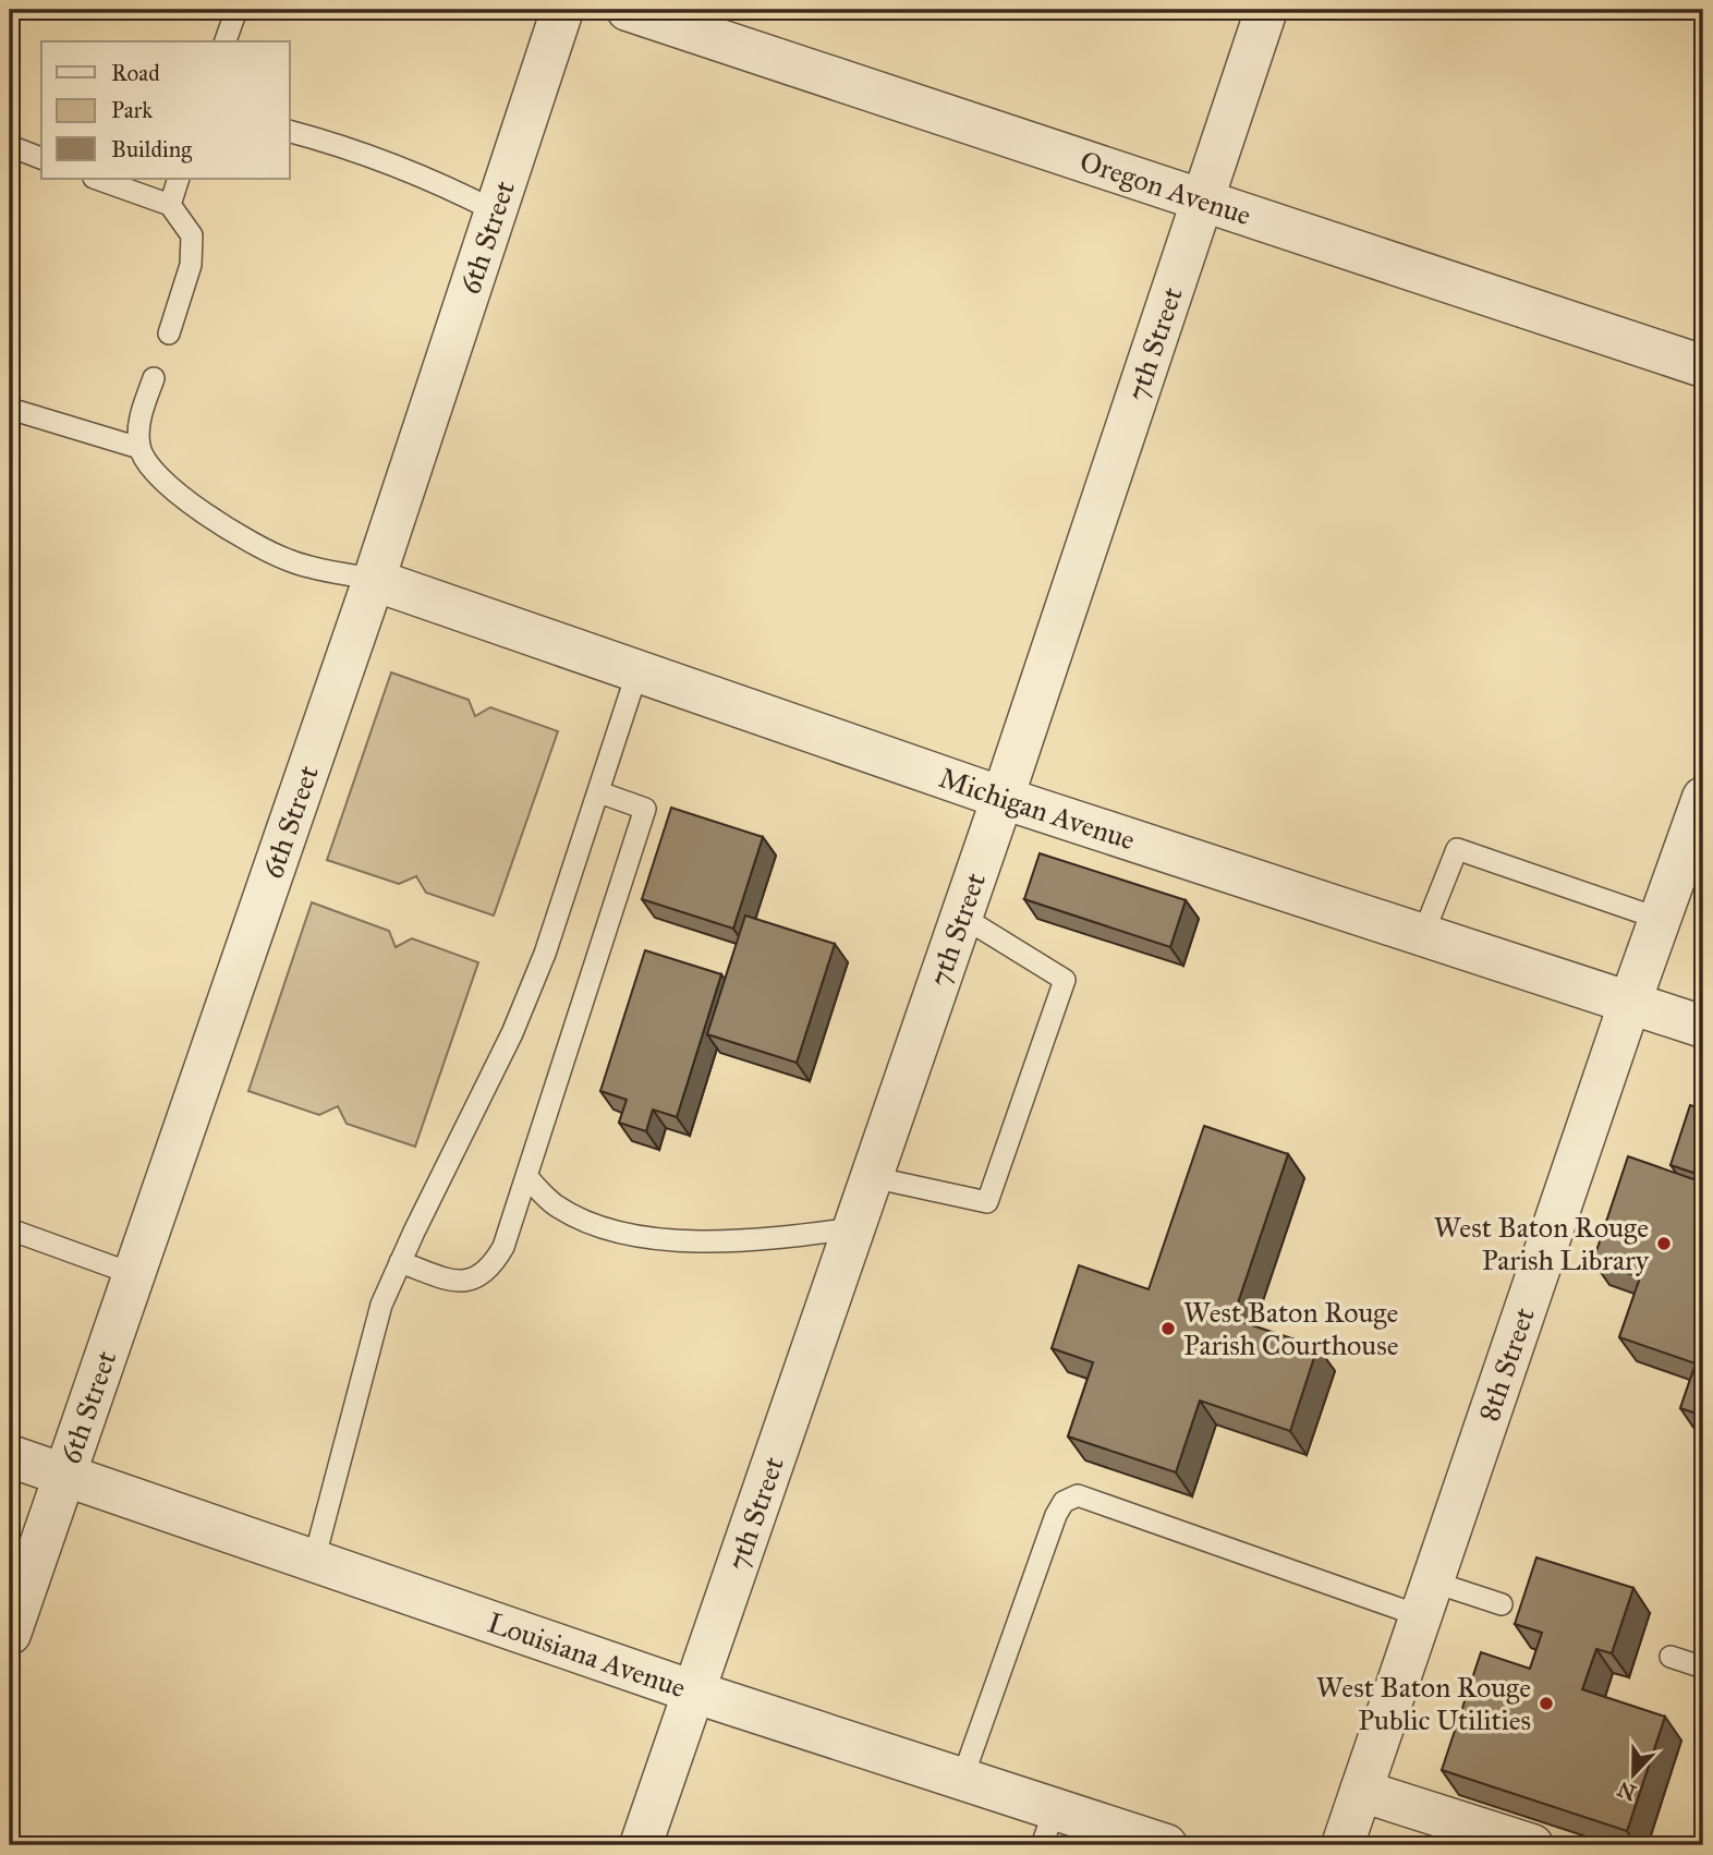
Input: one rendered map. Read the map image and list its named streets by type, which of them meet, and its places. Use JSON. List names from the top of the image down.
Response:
{
  "streets": {
    "street": [
      "Oregon Avenue",
      "6th Street",
      "7th Street",
      "Michigan Avenue",
      "8th Street",
      "Louisiana Avenue"
    ]
  },
  "crossings": [
    ["Oregon Avenue", "7th Street"],
    ["6th Street", "Michigan Avenue"],
    ["6th Street", "Louisiana Avenue"],
    ["7th Street", "Michigan Avenue"],
    ["7th Street", "Louisiana Avenue"],
    ["Michigan Avenue", "8th Street"]
  ],
  "places": ["West Baton Rouge Parish Library", "West Baton Rouge Parish Courthouse", "West Baton Rouge Public Utilities"],
  "legend": ["Road", "Park", "Building"],
  "north": "bottom"
}
